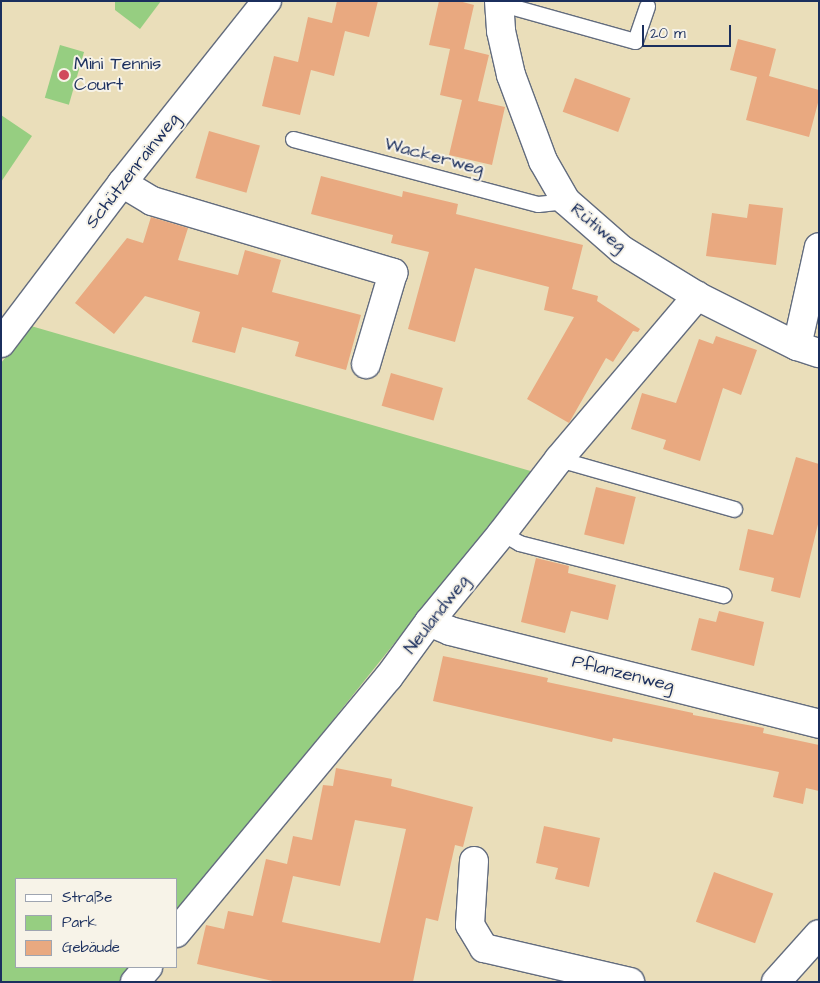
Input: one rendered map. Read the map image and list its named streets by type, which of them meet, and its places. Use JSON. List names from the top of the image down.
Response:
{
  "streets": {
    "street": [
      "Schützenrainweg",
      "Rütiweg",
      "Neulandweg",
      "Pflanzenweg"
    ],
    "lane": ["Wackerweg"]
  },
  "crossings": [
    ["Wackerweg", "Rütiweg"],
    ["Rütiweg", "Neulandweg"],
    ["Neulandweg", "Pflanzenweg"]
  ],
  "places": ["Mini Tennis Court"],
  "legend": ["Straße", "Park", "Gebäude"],
  "scale_bar": "20 m"
}
